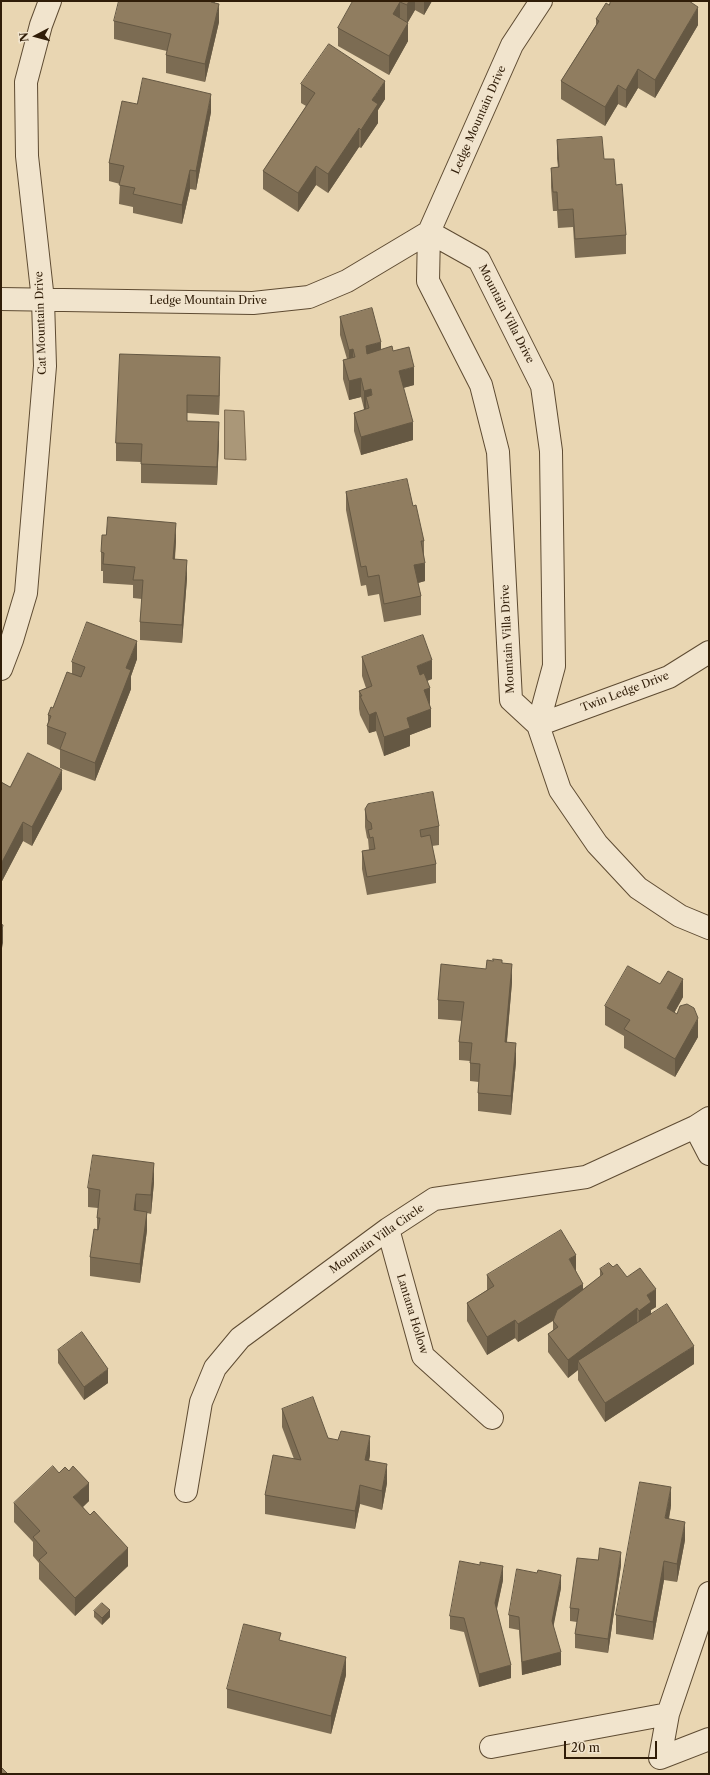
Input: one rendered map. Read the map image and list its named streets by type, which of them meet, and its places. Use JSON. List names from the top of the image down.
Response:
{
  "streets": {
    "street": [
      "Ledge Mountain Drive",
      "Mountain Villa Drive",
      "Cat Mountain Drive",
      "Twin Ledge Drive",
      "Mountain Villa Circle",
      "Lantana Hollow"
    ]
  },
  "crossings": [
    ["Ledge Mountain Drive", "Mountain Villa Drive"],
    ["Ledge Mountain Drive", "Cat Mountain Drive"],
    ["Mountain Villa Drive", "Twin Ledge Drive"],
    ["Mountain Villa Circle", "Lantana Hollow"]
  ],
  "scale_bar": "20 m",
  "north": "left"
}
